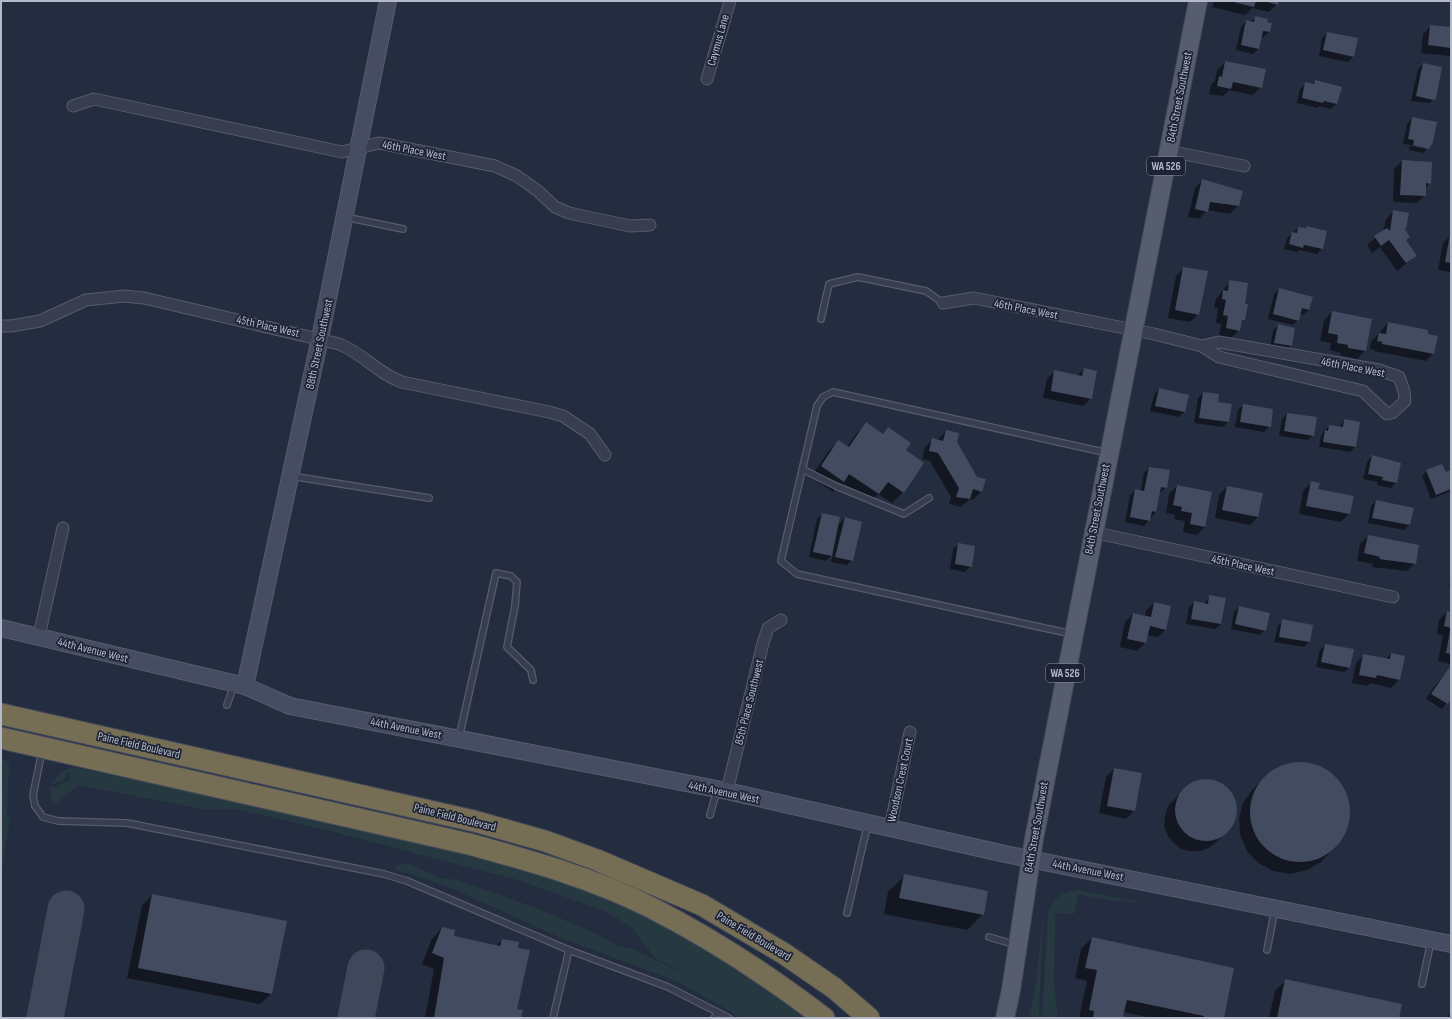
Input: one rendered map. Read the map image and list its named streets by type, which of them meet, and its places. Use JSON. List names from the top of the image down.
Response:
{
  "streets": {
    "highway": ["Paine Field Boulevard"],
    "main road": ["84th Street Southwest", "WA 526"],
    "street": [
      "Caymus Lane",
      "46th Place West",
      "45th Place West",
      "88th Street Southwest",
      "44th Avenue West",
      "85th Place Southwest",
      "Woodson Crest Court"
    ]
  },
  "crossings": [
    ["84th Street Southwest", "46th Place West"],
    ["84th Street Southwest", "45th Place West"],
    ["84th Street Southwest", "44th Avenue West"],
    ["46th Place West", "88th Street Southwest"],
    ["45th Place West", "88th Street Southwest"],
    ["88th Street Southwest", "44th Avenue West"],
    ["44th Avenue West", "85th Place Southwest"],
    ["44th Avenue West", "Woodson Crest Court"]
  ]
}
